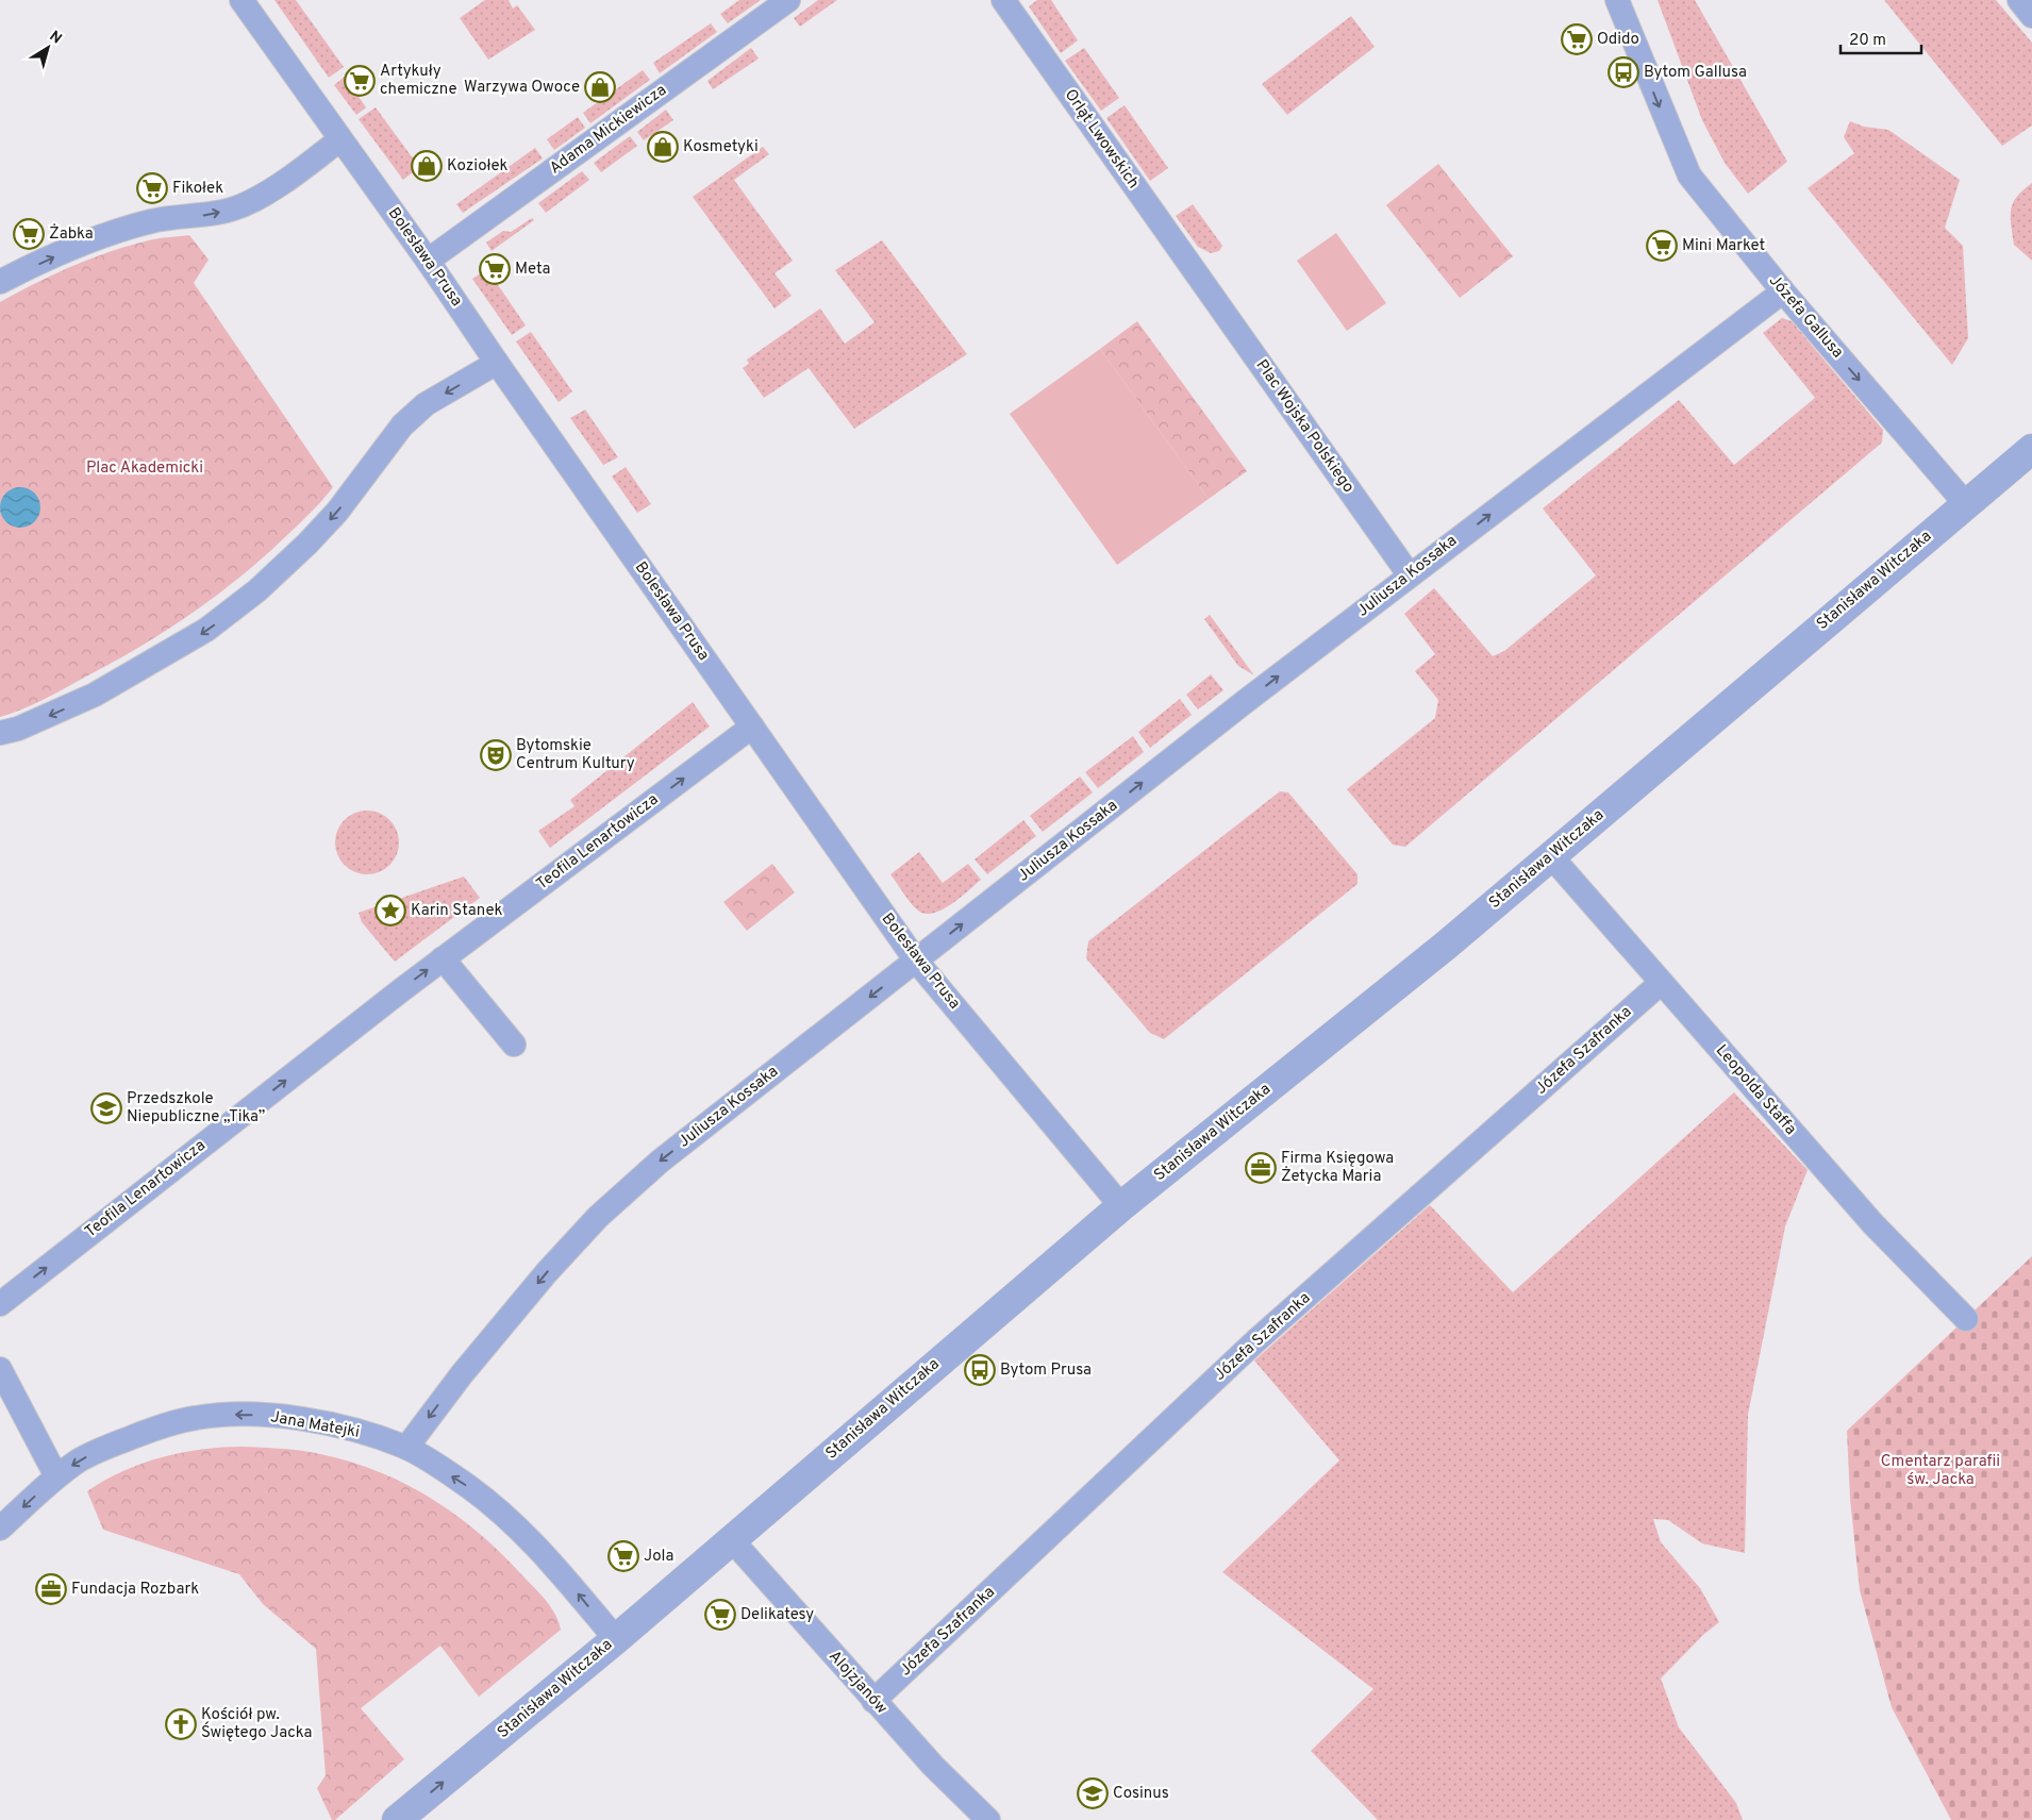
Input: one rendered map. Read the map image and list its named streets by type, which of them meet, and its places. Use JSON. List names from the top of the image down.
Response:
{
  "streets": {
    "street": [
      "Adama Mickiewicza",
      "Orląt Lwowskich",
      "Bolesława Prusa",
      "Józefa Gallusa",
      "Plac Wojska Polskiego",
      "Juliusza Kossaka",
      "Stanisława Witczaka",
      "Teofila Lenartowicza",
      "Józefa Szafranka",
      "Leopolda Staffa",
      "Jana Matejki",
      "Alojzjanów"
    ]
  },
  "crossings": [
    ["Adama Mickiewicza", "Bolesława Prusa"],
    ["Orląt Lwowskich", "Plac Wojska Polskiego"],
    ["Bolesława Prusa", "Juliusza Kossaka"],
    ["Bolesława Prusa", "Stanisława Witczaka"],
    ["Bolesława Prusa", "Teofila Lenartowicza"],
    ["Józefa Gallusa", "Juliusza Kossaka"],
    ["Józefa Gallusa", "Stanisława Witczaka"],
    ["Plac Wojska Polskiego", "Juliusza Kossaka"],
    ["Juliusza Kossaka", "Jana Matejki"],
    ["Stanisława Witczaka", "Leopolda Staffa"],
    ["Stanisława Witczaka", "Jana Matejki"],
    ["Stanisława Witczaka", "Alojzjanów"],
    ["Józefa Szafranka", "Leopolda Staffa"],
    ["Józefa Szafranka", "Alojzjanów"]
  ],
  "one_way": ["Józefa Gallusa", "Teofila Lenartowicza", "Jana Matejki"],
  "parks": ["Plac Akademicki", "Cmentarz parafii św. Jacka"],
  "places": {
    "supermarket": [
      "Odido",
      "Artykuły chemiczne",
      "Fikołek",
      "Żabka",
      "Mini Market",
      "Meta",
      "Jola",
      "Delikatesy"
    ],
    "bus stop": ["Bytom Gallusa", "Bytom Prusa"],
    "shop": ["Warzywa Owoce", "Kosmetyki", "Koziołek"],
    "theatre": ["Bytomskie Centrum Kultury"],
    "place": ["Karin Stanek"],
    "school or university": ["Przedszkole Niepubliczne „Tika”", "Cosinus"],
    "office": ["Firma Księgowa Żetycka Maria", "Fundacja Rozbark"],
    "church": ["Kościół pw. Świętego Jacka"]
  },
  "scale_bar": "20 m",
  "north": "top right"
}
